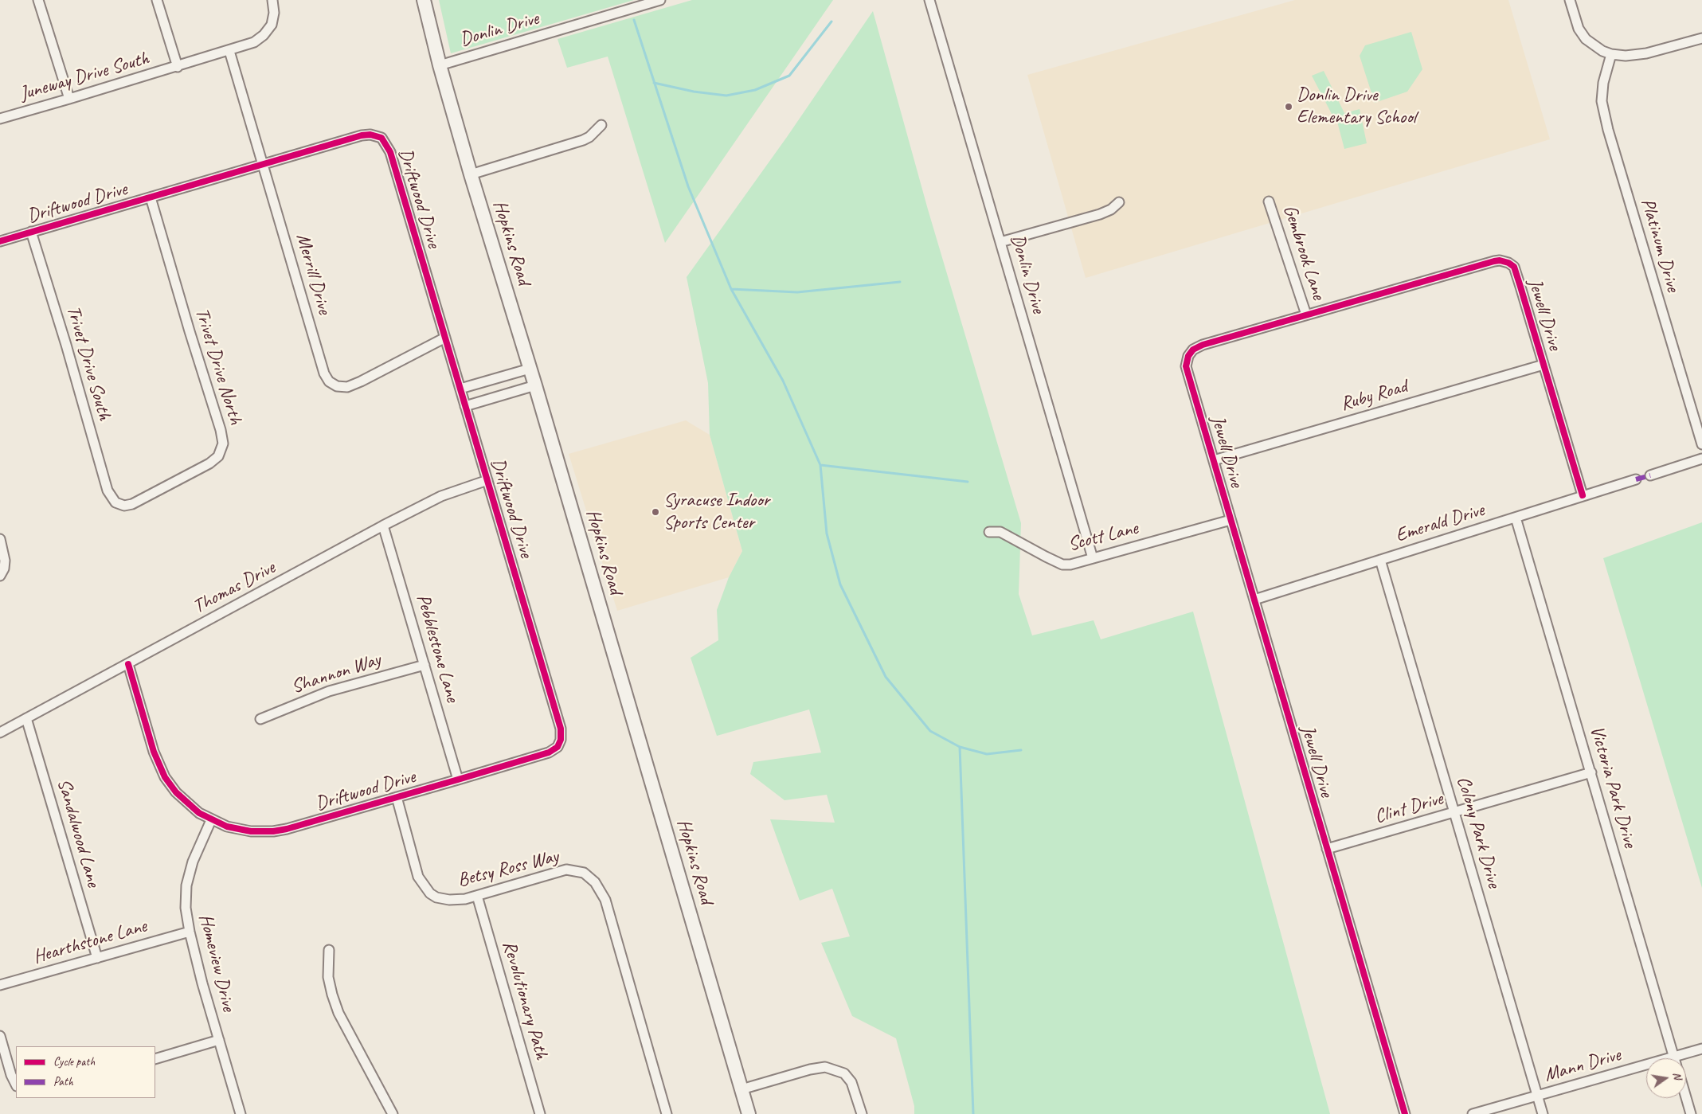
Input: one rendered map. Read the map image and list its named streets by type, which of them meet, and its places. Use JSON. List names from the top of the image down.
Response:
{
  "streets": {
    "street": [
      "Donlin Drive",
      "Juneway Drive South",
      "Driftwood Drive",
      "Hopkins Road",
      "Platinum Drive",
      "Gembrook Lane",
      "Merrill Drive",
      "Jewell Drive",
      "Trivet Drive South",
      "Trivet Drive North",
      "Ruby Road",
      "Emerald Drive",
      "Scott Lane",
      "Thomas Drive",
      "Pebblestone Lane",
      "Shannon Way",
      "Victoria Park Drive",
      "Clint Drive",
      "Colony Park Drive",
      "Sandalwood Lane",
      "Betsy Ross Way",
      "Hearthstone Lane",
      "Homeview Drive",
      "Revolutionary Path",
      "Mann Drive"
    ]
  },
  "crossings": [
    ["Donlin Drive", "Hopkins Road"],
    ["Donlin Drive", "Scott Lane"],
    ["Juneway Drive South", "Merrill Drive"],
    ["Driftwood Drive", "Merrill Drive"],
    ["Driftwood Drive", "Trivet Drive South"],
    ["Driftwood Drive", "Trivet Drive North"],
    ["Driftwood Drive", "Thomas Drive"],
    ["Driftwood Drive", "Pebblestone Lane"],
    ["Driftwood Drive", "Betsy Ross Way"],
    ["Driftwood Drive", "Homeview Drive"],
    ["Gembrook Lane", "Jewell Drive"],
    ["Jewell Drive", "Ruby Road"],
    ["Jewell Drive", "Emerald Drive"],
    ["Jewell Drive", "Scott Lane"],
    ["Jewell Drive", "Clint Drive"],
    ["Trivet Drive South", "Trivet Drive North"],
    ["Emerald Drive", "Victoria Park Drive"],
    ["Emerald Drive", "Colony Park Drive"],
    ["Thomas Drive", "Pebblestone Lane"],
    ["Thomas Drive", "Sandalwood Lane"],
    ["Pebblestone Lane", "Shannon Way"],
    ["Victoria Park Drive", "Clint Drive"],
    ["Victoria Park Drive", "Mann Drive"],
    ["Clint Drive", "Colony Park Drive"],
    ["Colony Park Drive", "Mann Drive"],
    ["Sandalwood Lane", "Hearthstone Lane"],
    ["Betsy Ross Way", "Revolutionary Path"],
    ["Hearthstone Lane", "Homeview Drive"]
  ],
  "places": ["Donlin Drive Elementary School", "Syracuse Indoor Sports Center"],
  "legend": ["Cycle path", "Path"],
  "north": "right"
}
